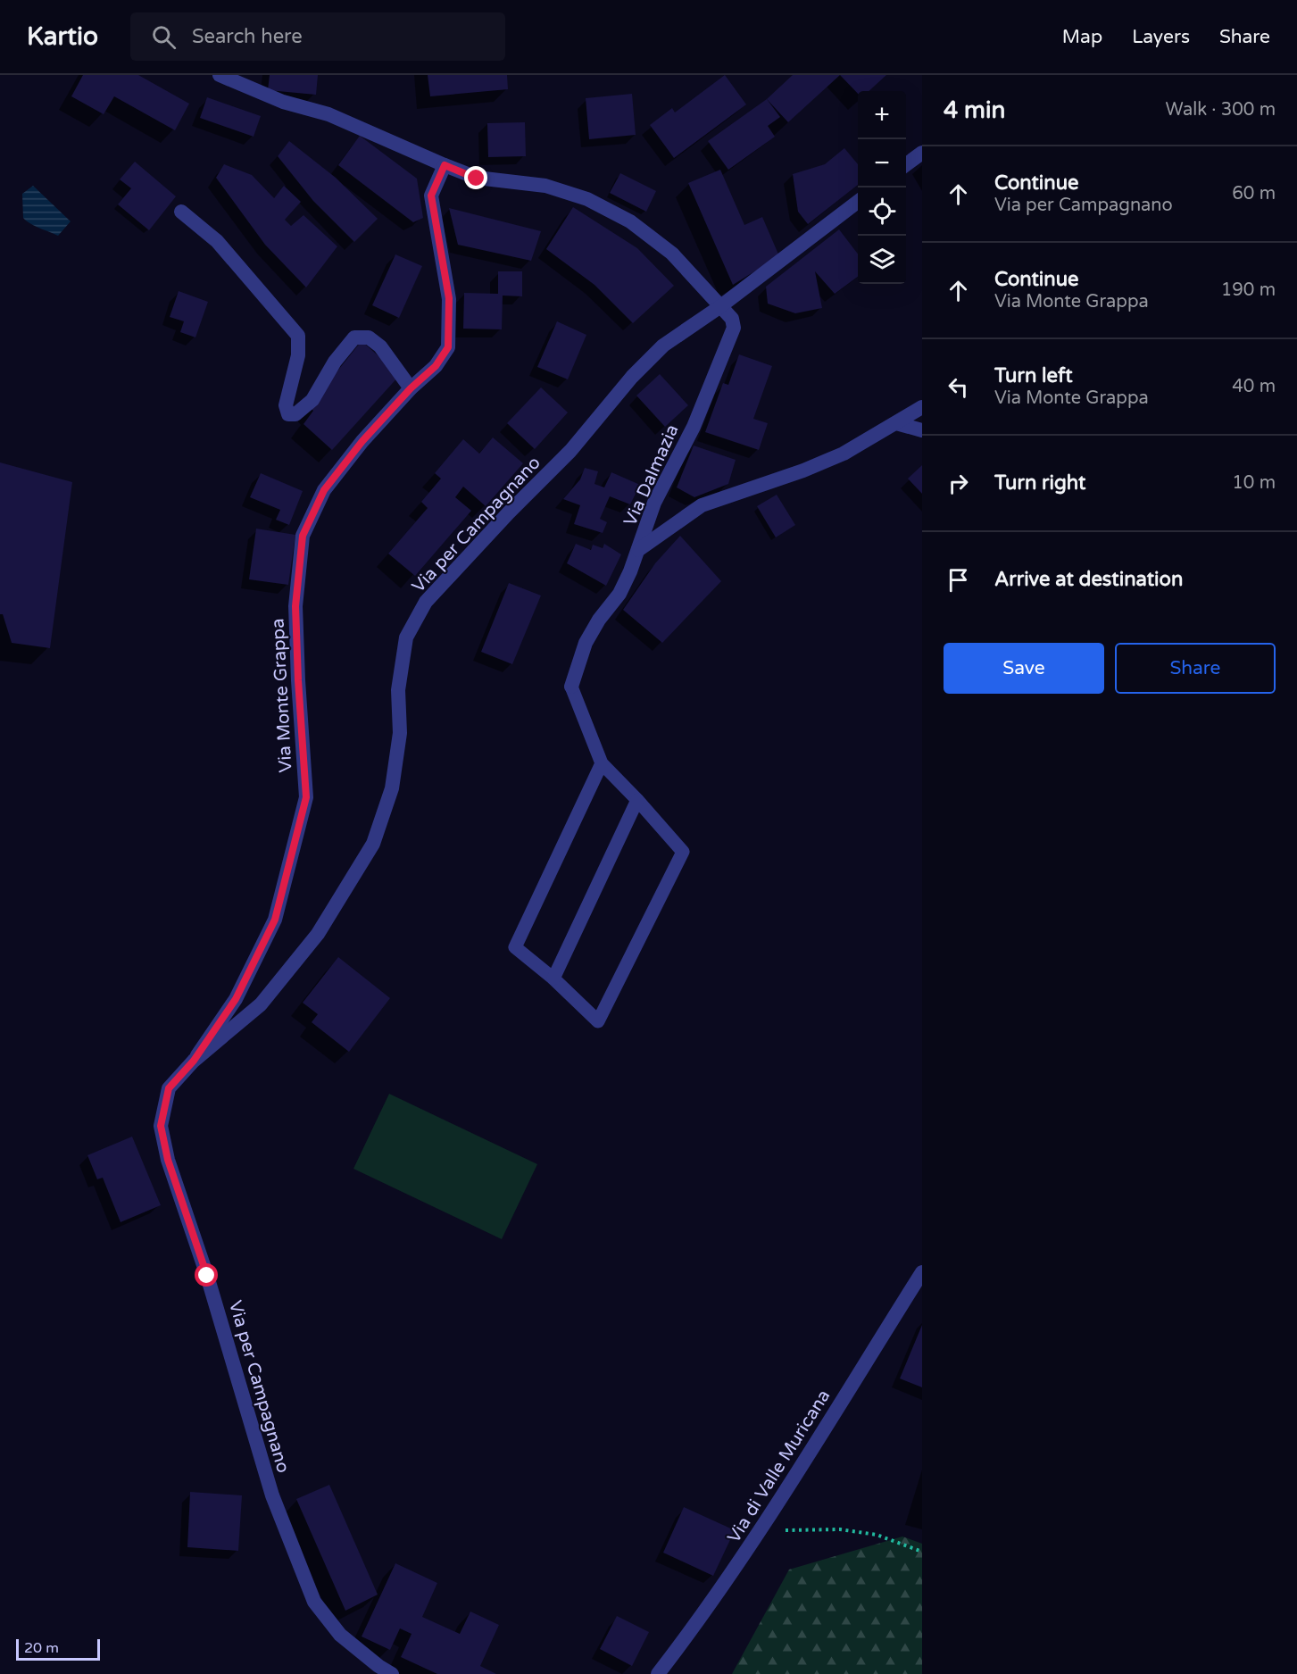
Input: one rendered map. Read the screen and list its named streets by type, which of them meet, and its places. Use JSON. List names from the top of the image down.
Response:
{
  "streets": {
    "street": [
      "Via Dalmazia",
      "Via per Campagnano",
      "Via Monte Grappa",
      "Via di Valle Muricana"
    ]
  },
  "crossings": [
    ["Via Dalmazia", "Via per Campagnano"],
    ["Via per Campagnano", "Via Monte Grappa"]
  ],
  "scale_bar": "20 m",
  "page": {
    "header": "Kartio",
    "search": "Search here",
    "nav": ["Map", "Layers", "Share"],
    "heading": ["4 min", "Walk · 300 m"],
    "map_buttons": ["+", "−"],
    "list": [
      ["Continue", "Via per Campagnano", "60 m"],
      ["Continue", "Via Monte Grappa", "190 m"],
      ["Turn left", "Via Monte Grappa", "40 m"],
      ["Turn right", "10 m"],
      "Arrive at destination"
    ],
    "buttons": ["Save", "Share"],
    "scale": "20 m"
  }
}
